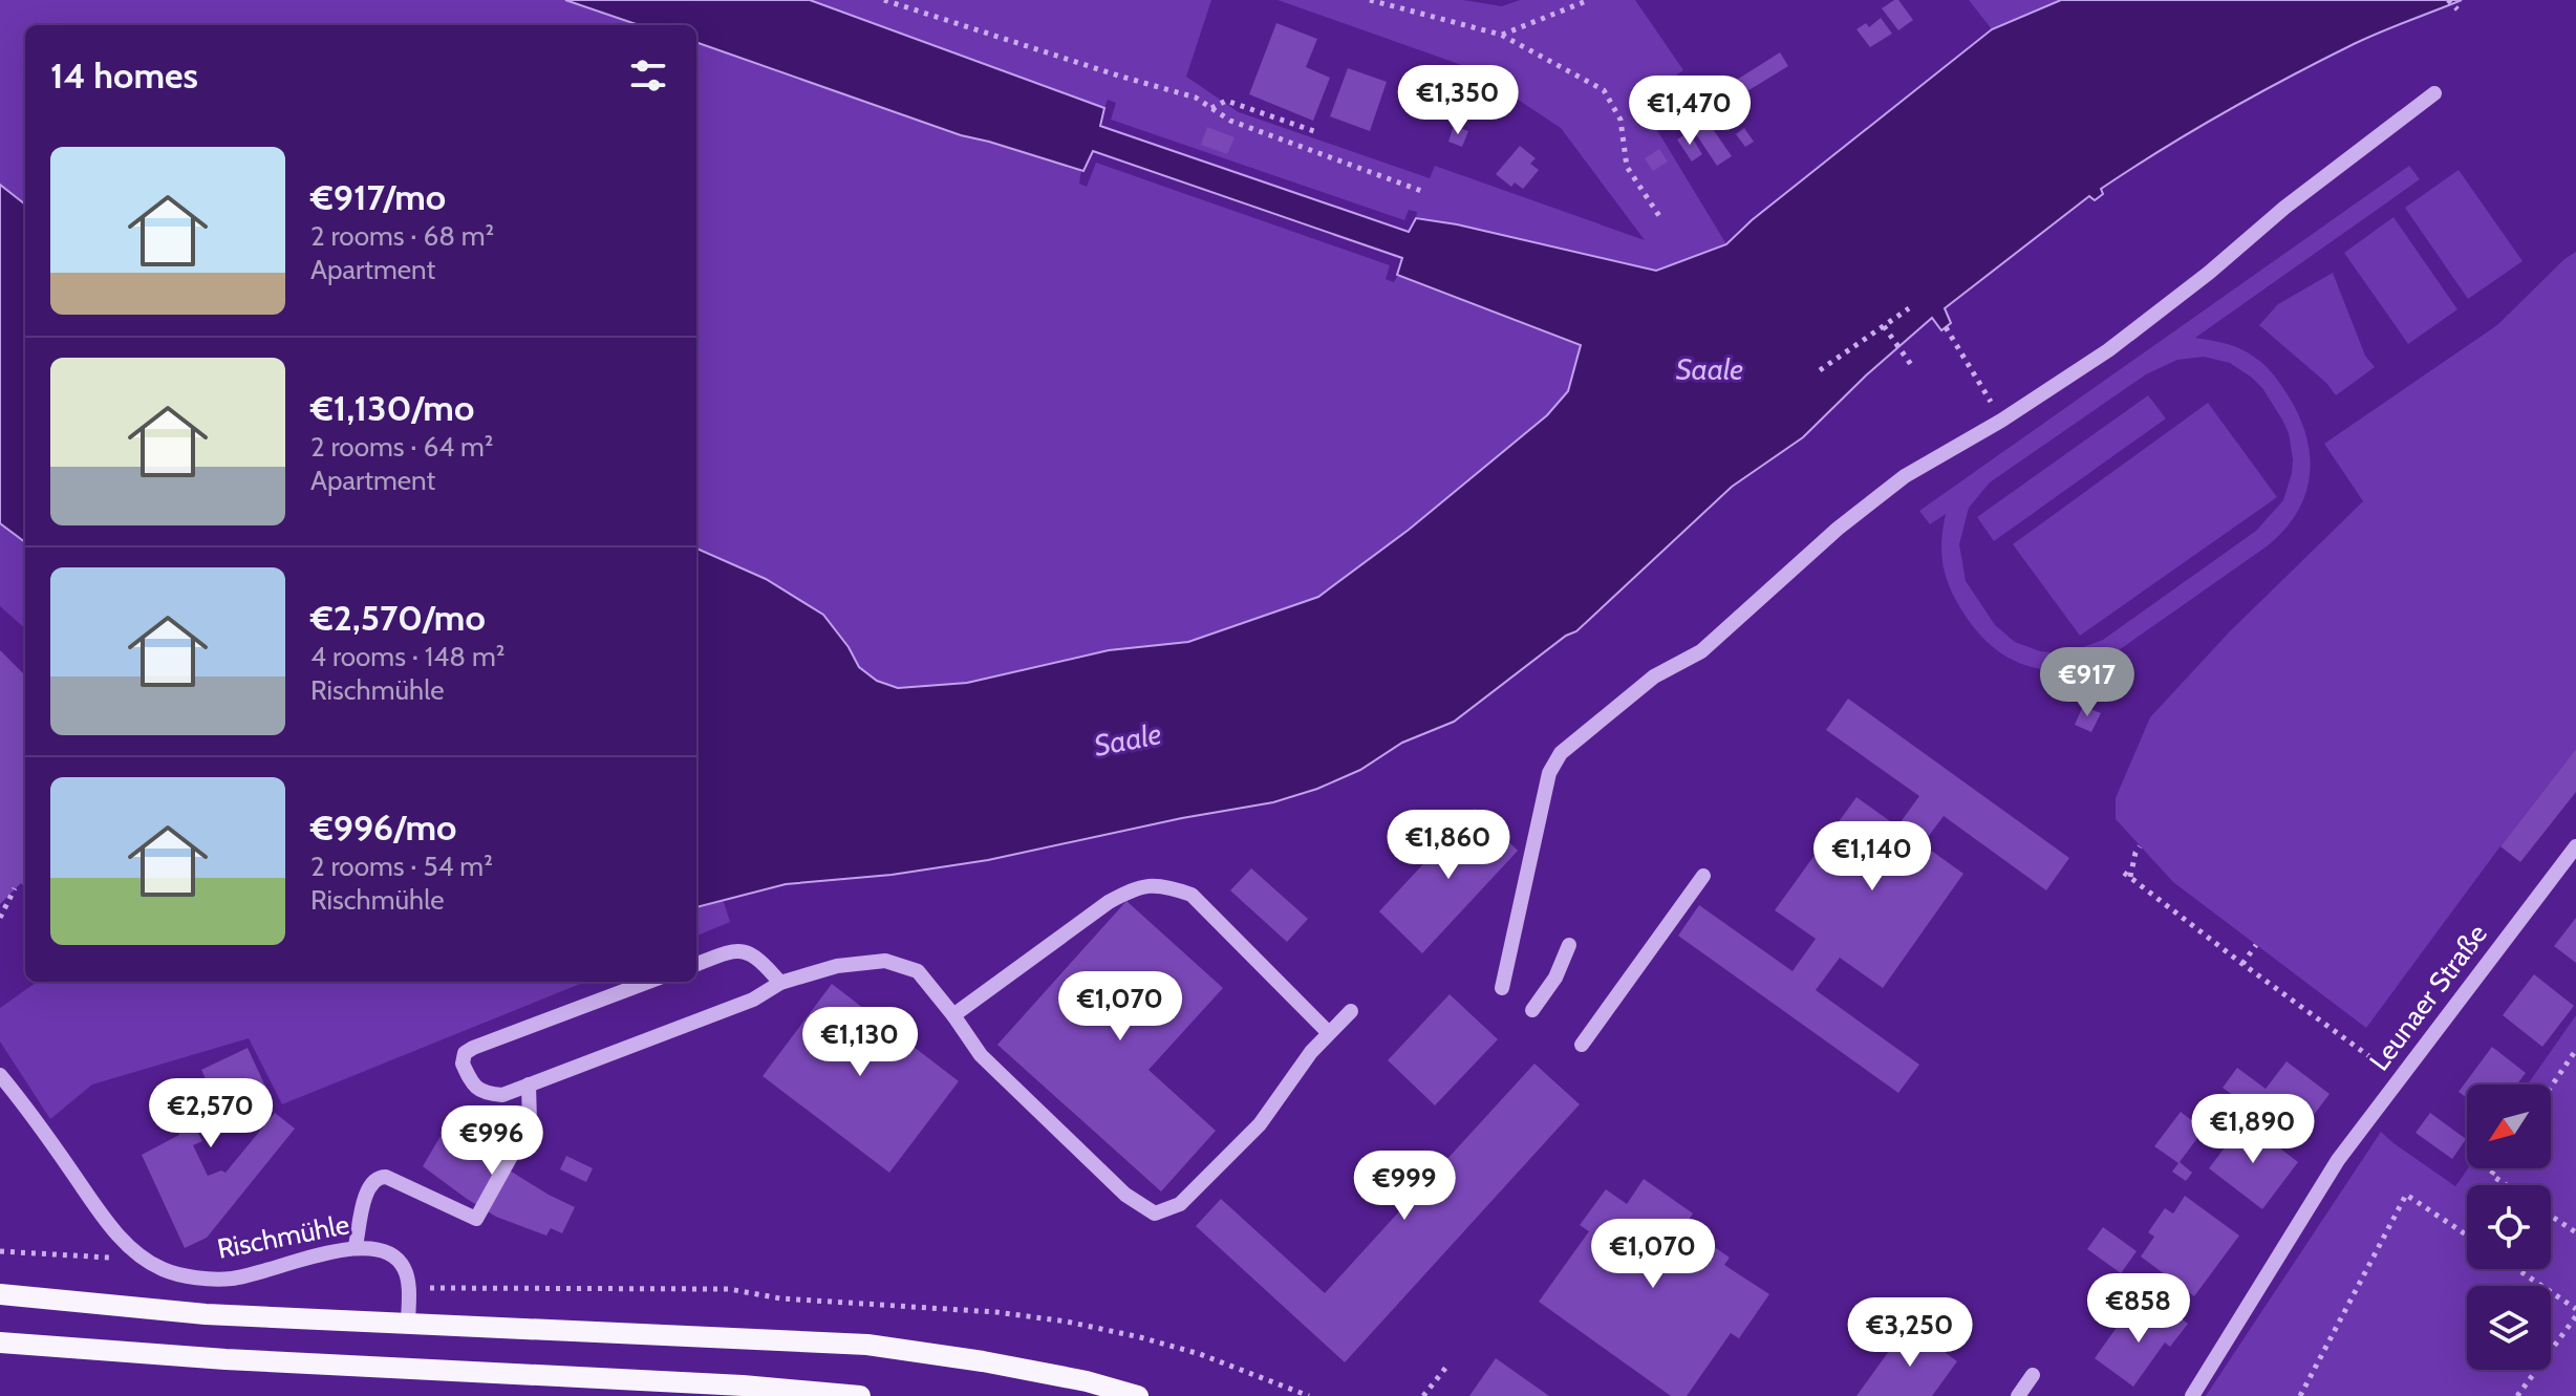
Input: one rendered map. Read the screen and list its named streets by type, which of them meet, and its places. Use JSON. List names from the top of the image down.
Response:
{
  "streets": {
    "street": ["Leunaer Straße", "Rischmühle"]
  },
  "water": ["Saale"],
  "north": "bottom left",
  "page": {
    "heading": "14 homes",
    "price": [
      "€1,350",
      "€1,470",
      "€917",
      "€1,860",
      "€1,140",
      "€1,070",
      "€1,130",
      "€2,570",
      "€1,890",
      "€996",
      "€999",
      "€1,070",
      "€858",
      "€3,250"
    ],
    "list": [
      {
        "name": "€917/mo",
        "note": "2 rooms · 68 m² · Apartment"
      },
      {
        "name": "€1,130/mo",
        "note": "2 rooms · 64 m² · Apartment"
      },
      {
        "name": "€2,570/mo",
        "note": "4 rooms · 148 m² · Rischmühle"
      },
      {
        "name": "€996/mo",
        "note": "2 rooms · 54 m² · Rischmühle"
      }
    ]
  }
}
